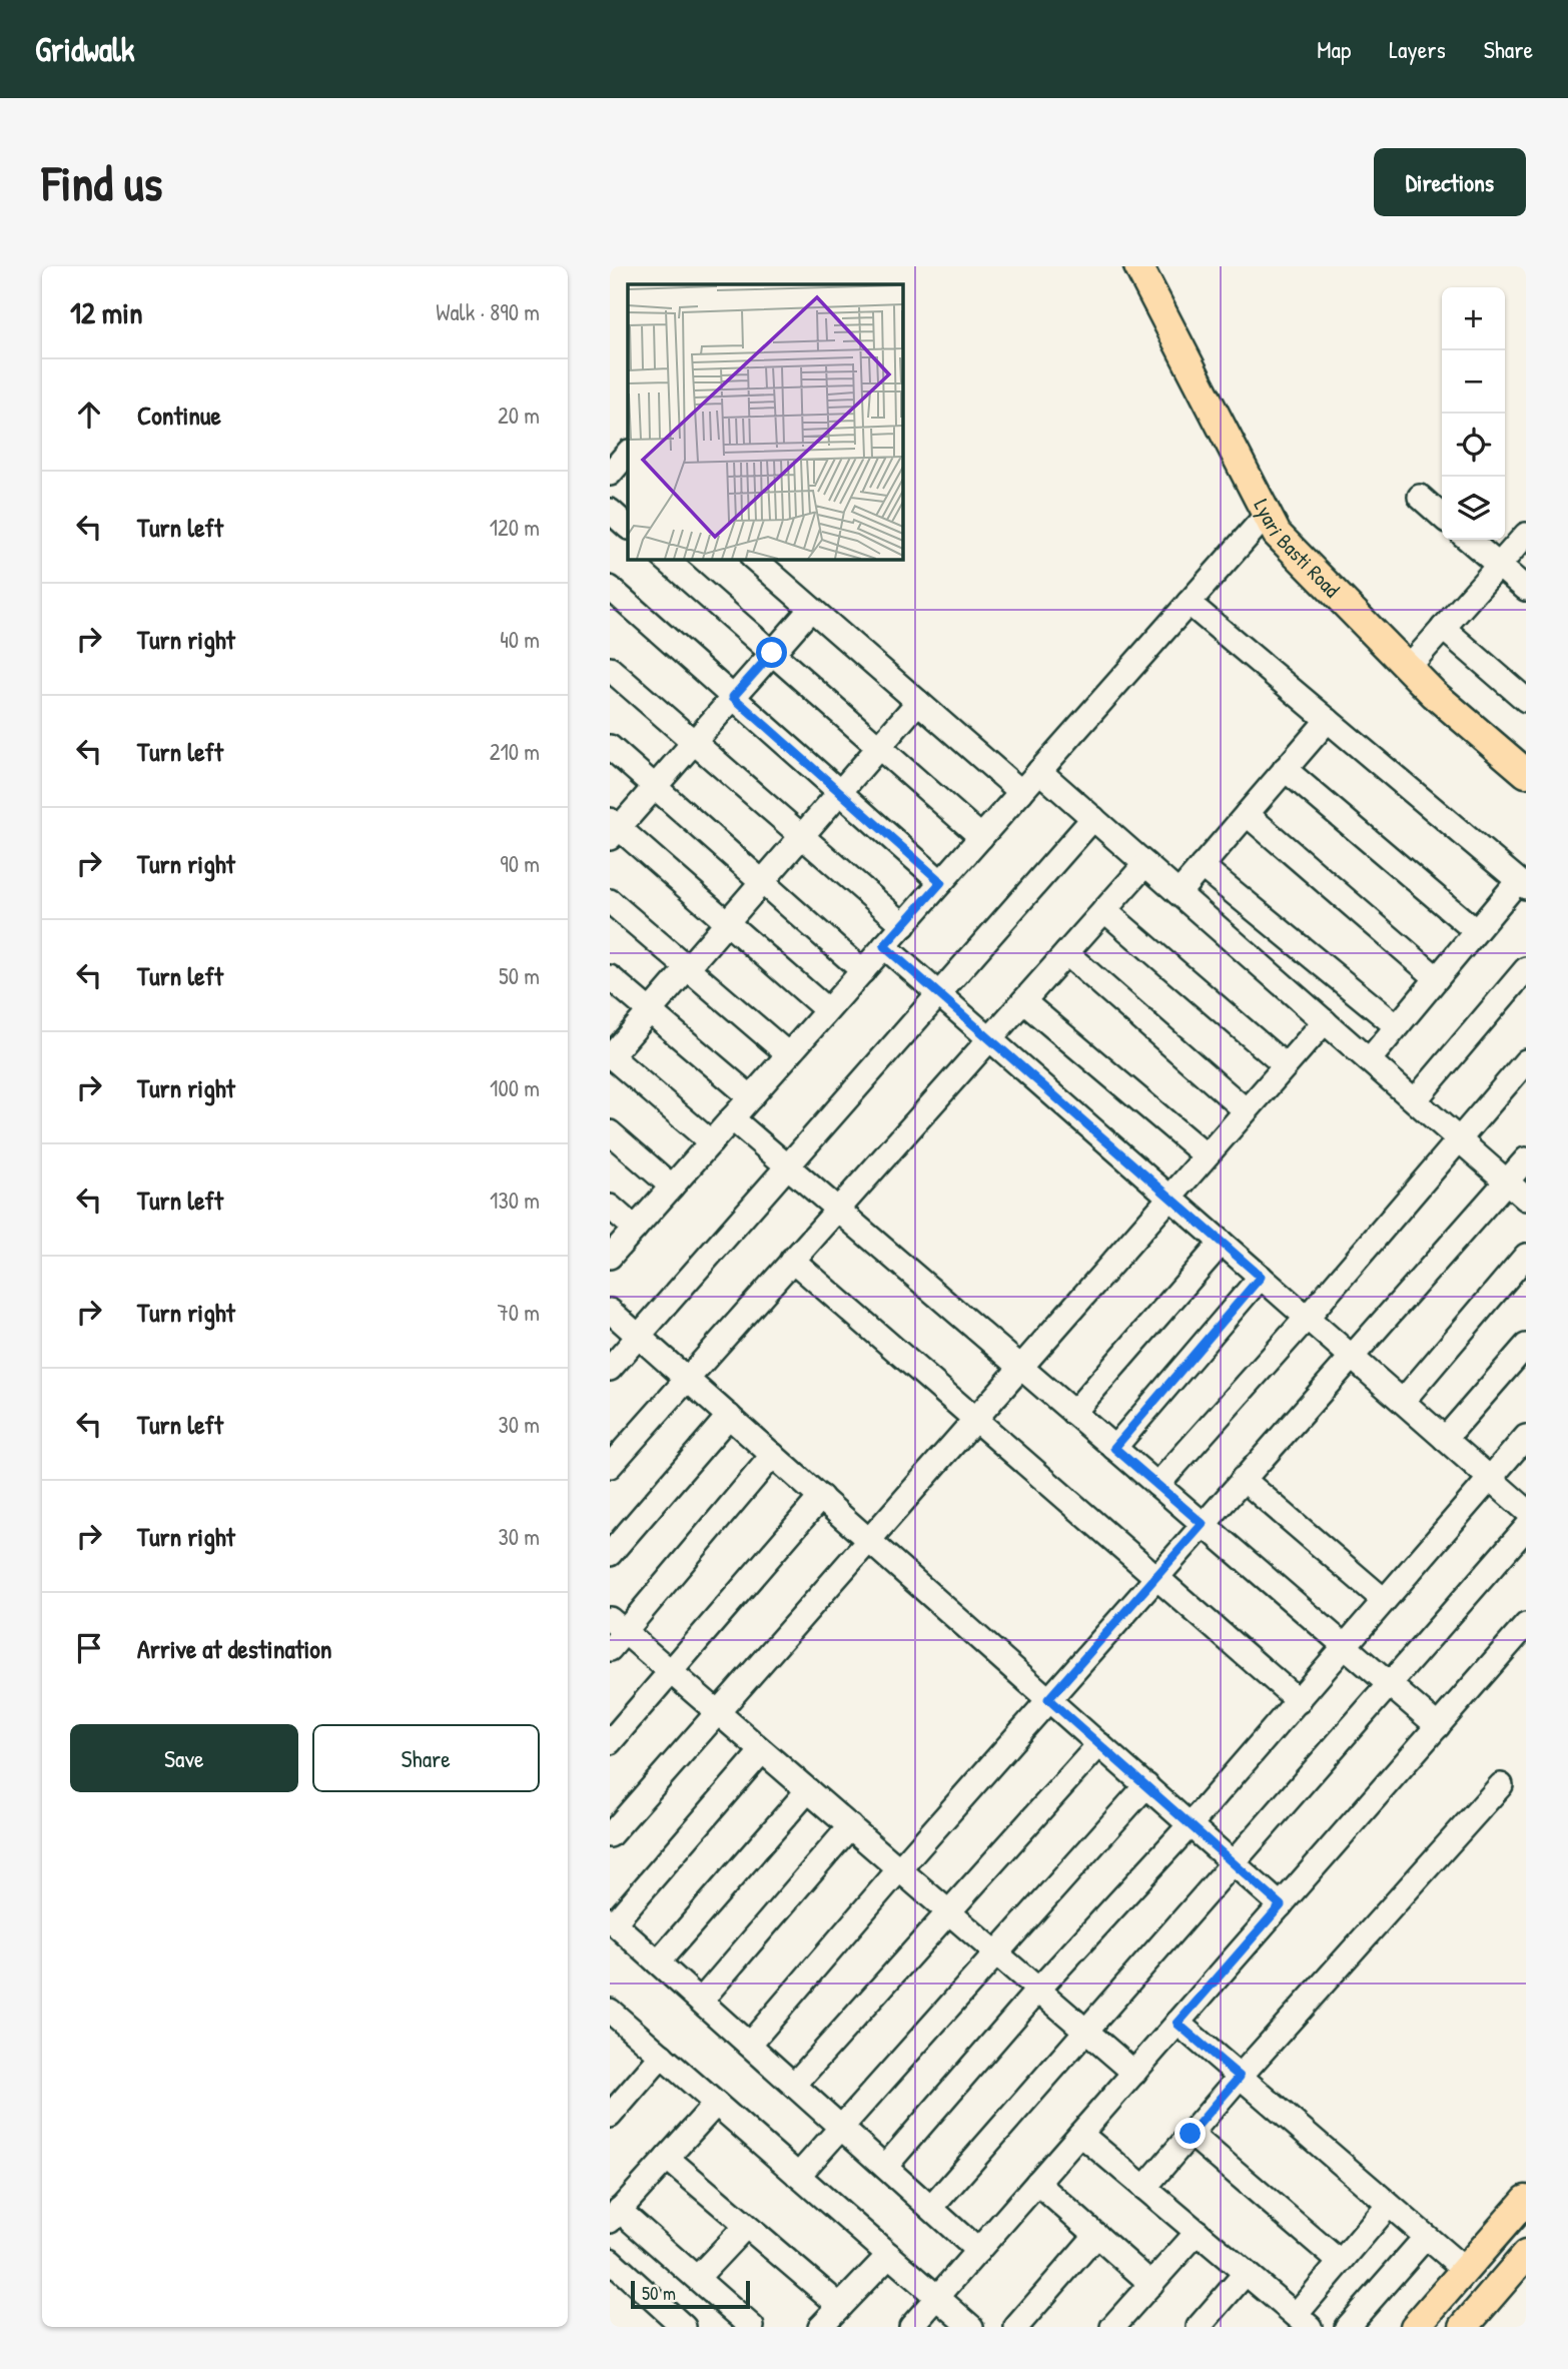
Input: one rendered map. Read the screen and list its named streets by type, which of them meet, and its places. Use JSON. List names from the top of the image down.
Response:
{
  "streets": {
    "main road": ["Lyari Basti Road"]
  },
  "scale_bar": "50 m",
  "page": {
    "header": "Gridwalk",
    "nav": ["Map", "Layers", "Share"],
    "buttons": [
      "Directions",
      ["Save", "Share"]
    ],
    "title": "Find us",
    "heading": ["12 min", "Walk · 890 m"],
    "map_buttons": ["+", "−"],
    "list": [
      ["Continue", "20 m"],
      ["Turn left", "120 m"],
      ["Turn right", "40 m"],
      ["Turn left", "210 m"],
      ["Turn right", "90 m"],
      ["Turn left", "50 m"],
      ["Turn right", "100 m"],
      ["Turn left", "130 m"],
      ["Turn right", "70 m"],
      ["Turn left", "30 m"],
      ["Turn right", "30 m"],
      "Arrive at destination"
    ],
    "scale": "50 m"
  }
}
